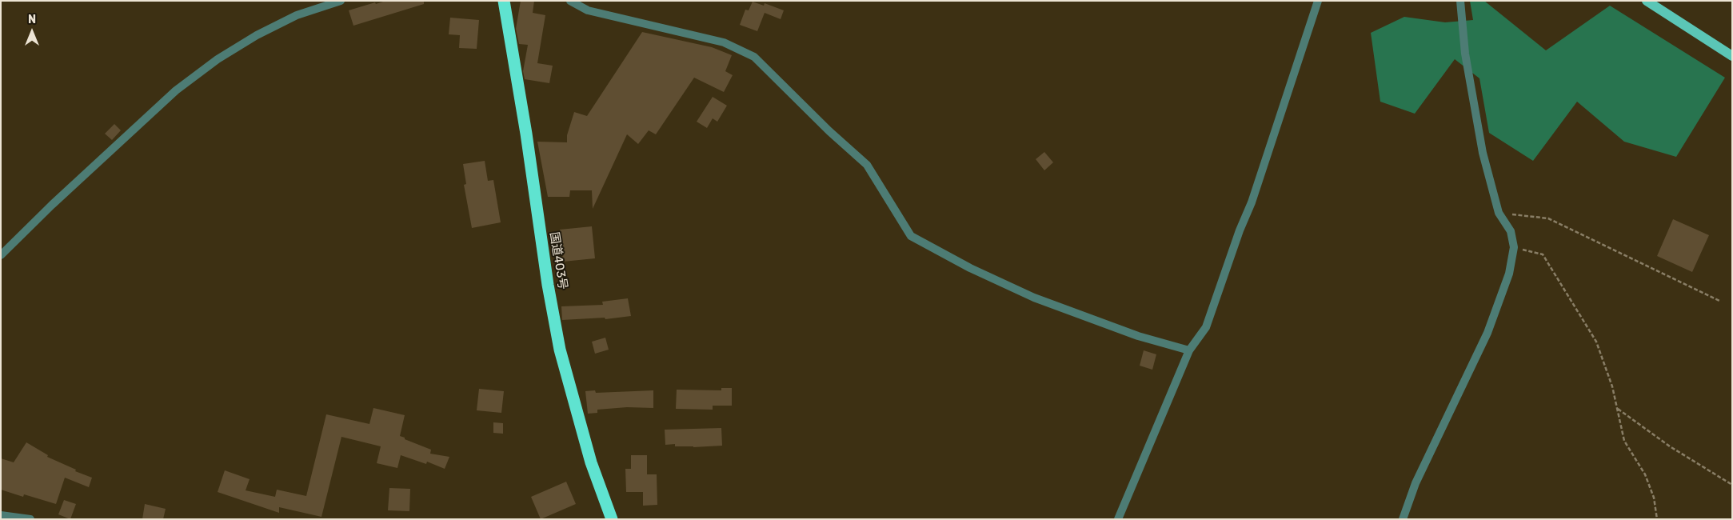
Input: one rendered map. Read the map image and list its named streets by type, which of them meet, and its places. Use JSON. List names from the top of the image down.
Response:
{
  "streets": {
    "highway": ["国道403号"]
  },
  "north": "top"
}
